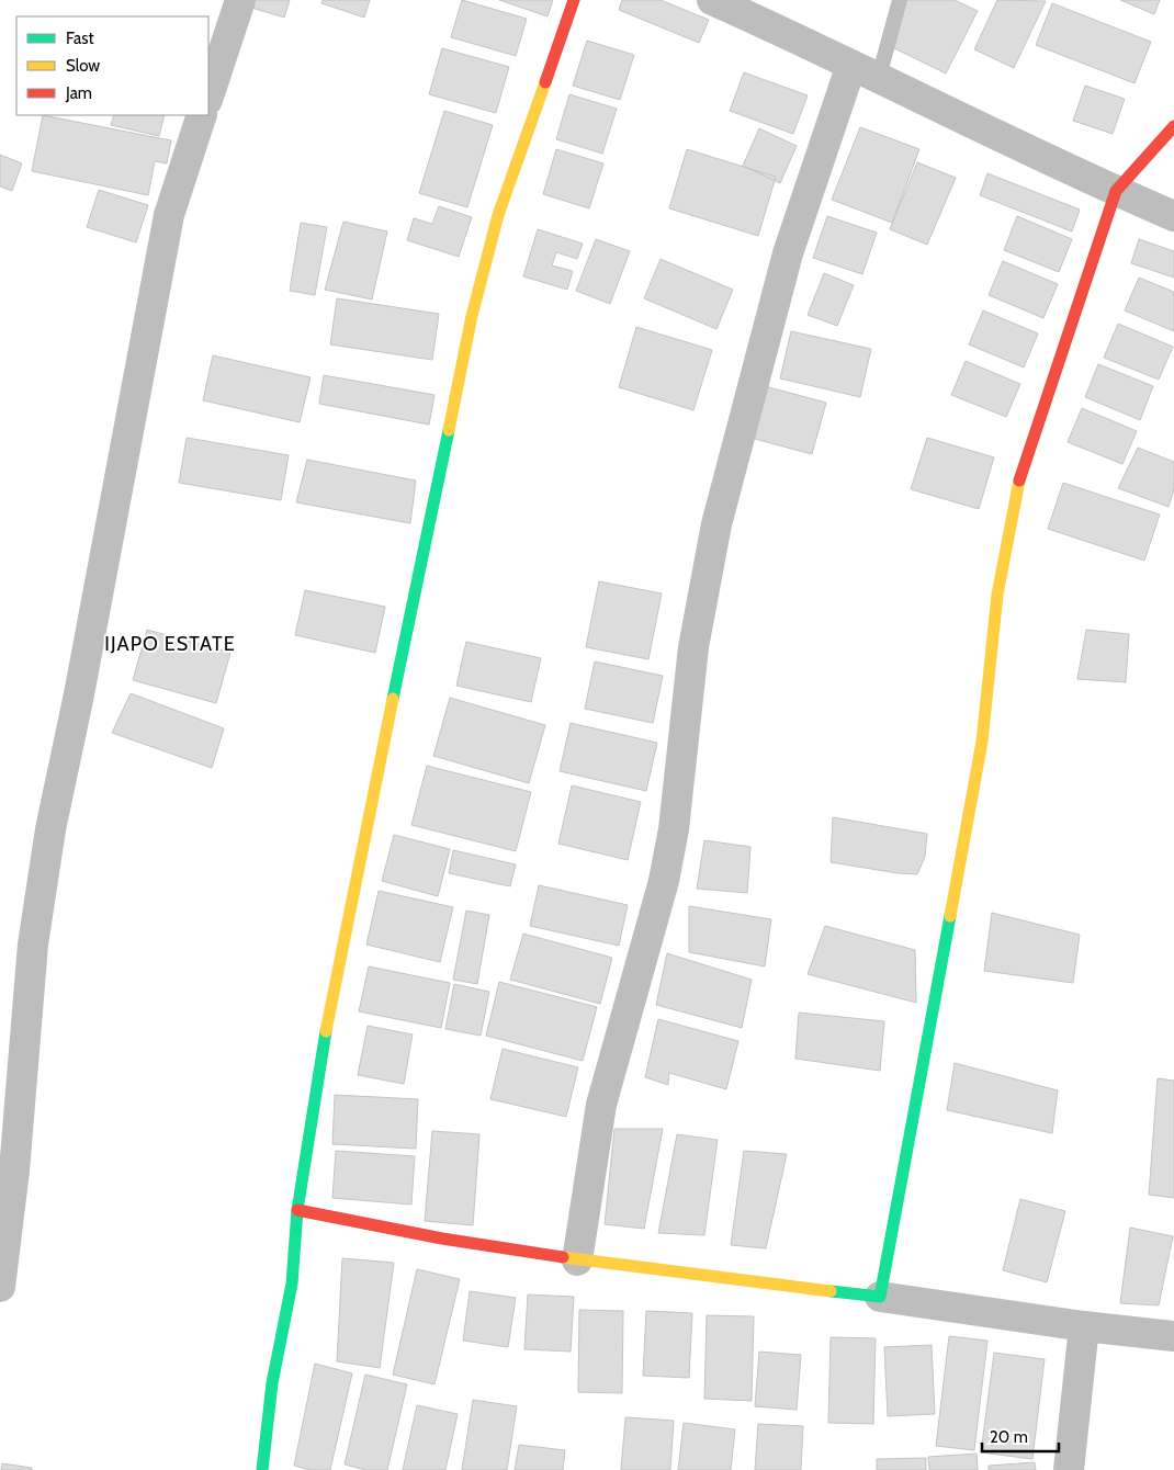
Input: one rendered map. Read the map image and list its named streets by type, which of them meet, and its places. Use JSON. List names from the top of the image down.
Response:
{
  "districts": ["IJAPO ESTATE"],
  "legend": ["Fast", "Slow", "Jam"],
  "scale_bar": "20 m"
}
